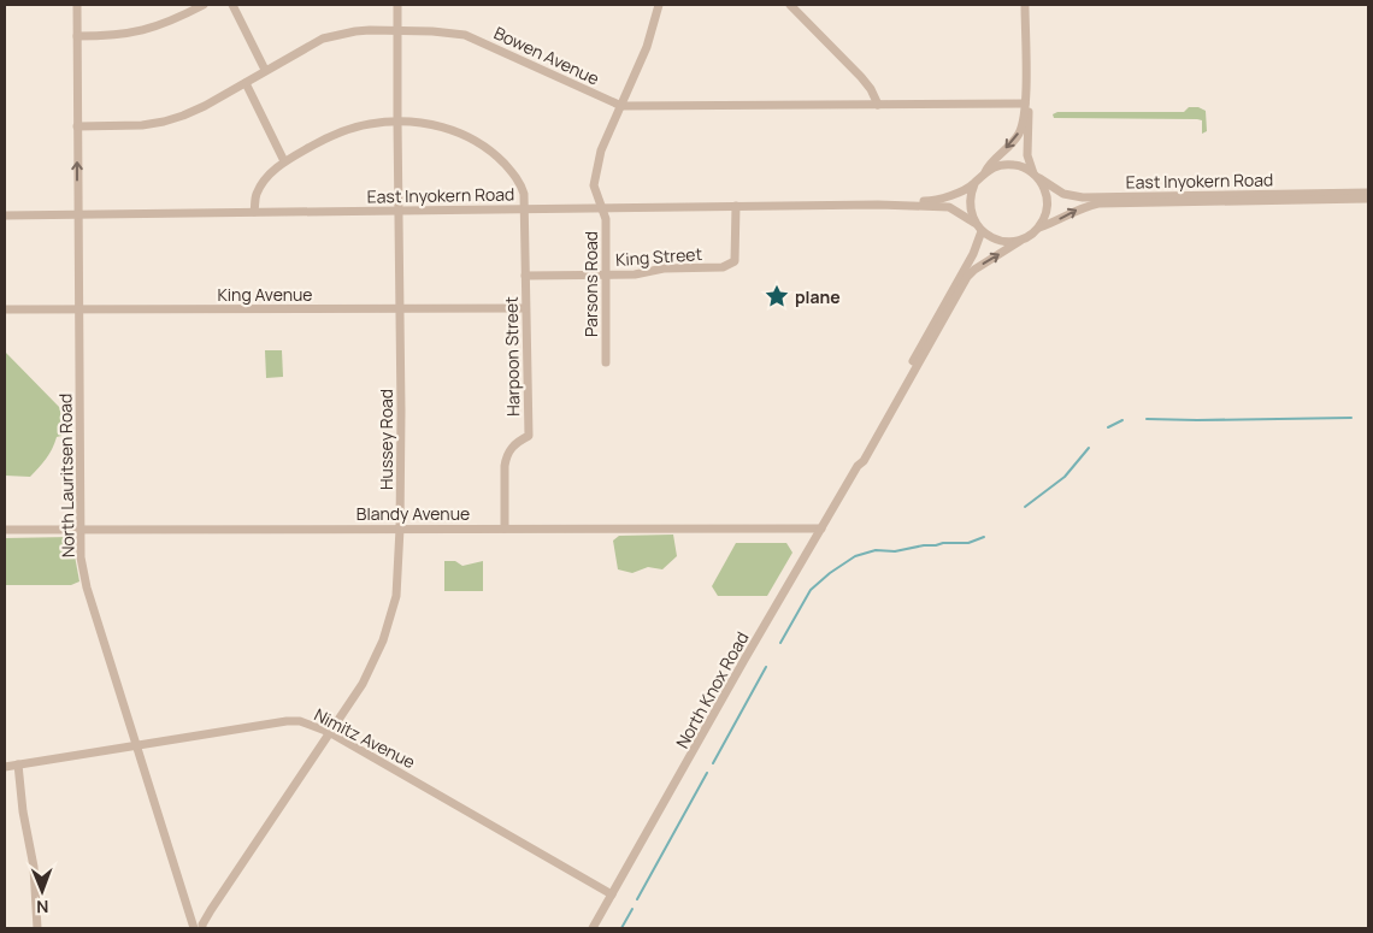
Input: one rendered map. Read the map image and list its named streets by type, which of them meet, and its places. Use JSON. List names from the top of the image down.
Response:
{
  "streets": {
    "street": [
      "Bowen Avenue",
      "East Inyokern Road",
      "King Street",
      "Parsons Road",
      "King Avenue",
      "Harpoon Street",
      "Hussey Road",
      "North Lauritsen Road",
      "Blandy Avenue",
      "North Knox Road",
      "Nimitz Avenue"
    ]
  },
  "crossings": [
    ["Bowen Avenue", "Parsons Road"],
    ["Bowen Avenue", "Hussey Road"],
    ["Bowen Avenue", "North Lauritsen Road"],
    ["East Inyokern Road", "King Street"],
    ["East Inyokern Road", "Parsons Road"],
    ["East Inyokern Road", "Harpoon Street"],
    ["East Inyokern Road", "Hussey Road"],
    ["East Inyokern Road", "North Lauritsen Road"],
    ["East Inyokern Road", "North Knox Road"],
    ["King Street", "Parsons Road"],
    ["King Street", "Harpoon Street"],
    ["King Avenue", "Harpoon Street"],
    ["King Avenue", "Hussey Road"],
    ["King Avenue", "North Lauritsen Road"],
    ["Harpoon Street", "Hussey Road"],
    ["Harpoon Street", "Blandy Avenue"],
    ["Hussey Road", "Blandy Avenue"],
    ["Hussey Road", "Nimitz Avenue"],
    ["North Lauritsen Road", "Blandy Avenue"],
    ["North Lauritsen Road", "Nimitz Avenue"],
    ["Blandy Avenue", "North Knox Road"],
    ["North Knox Road", "Nimitz Avenue"]
  ],
  "places": {
    "place": ["plane"]
  },
  "north": "bottom"
}
